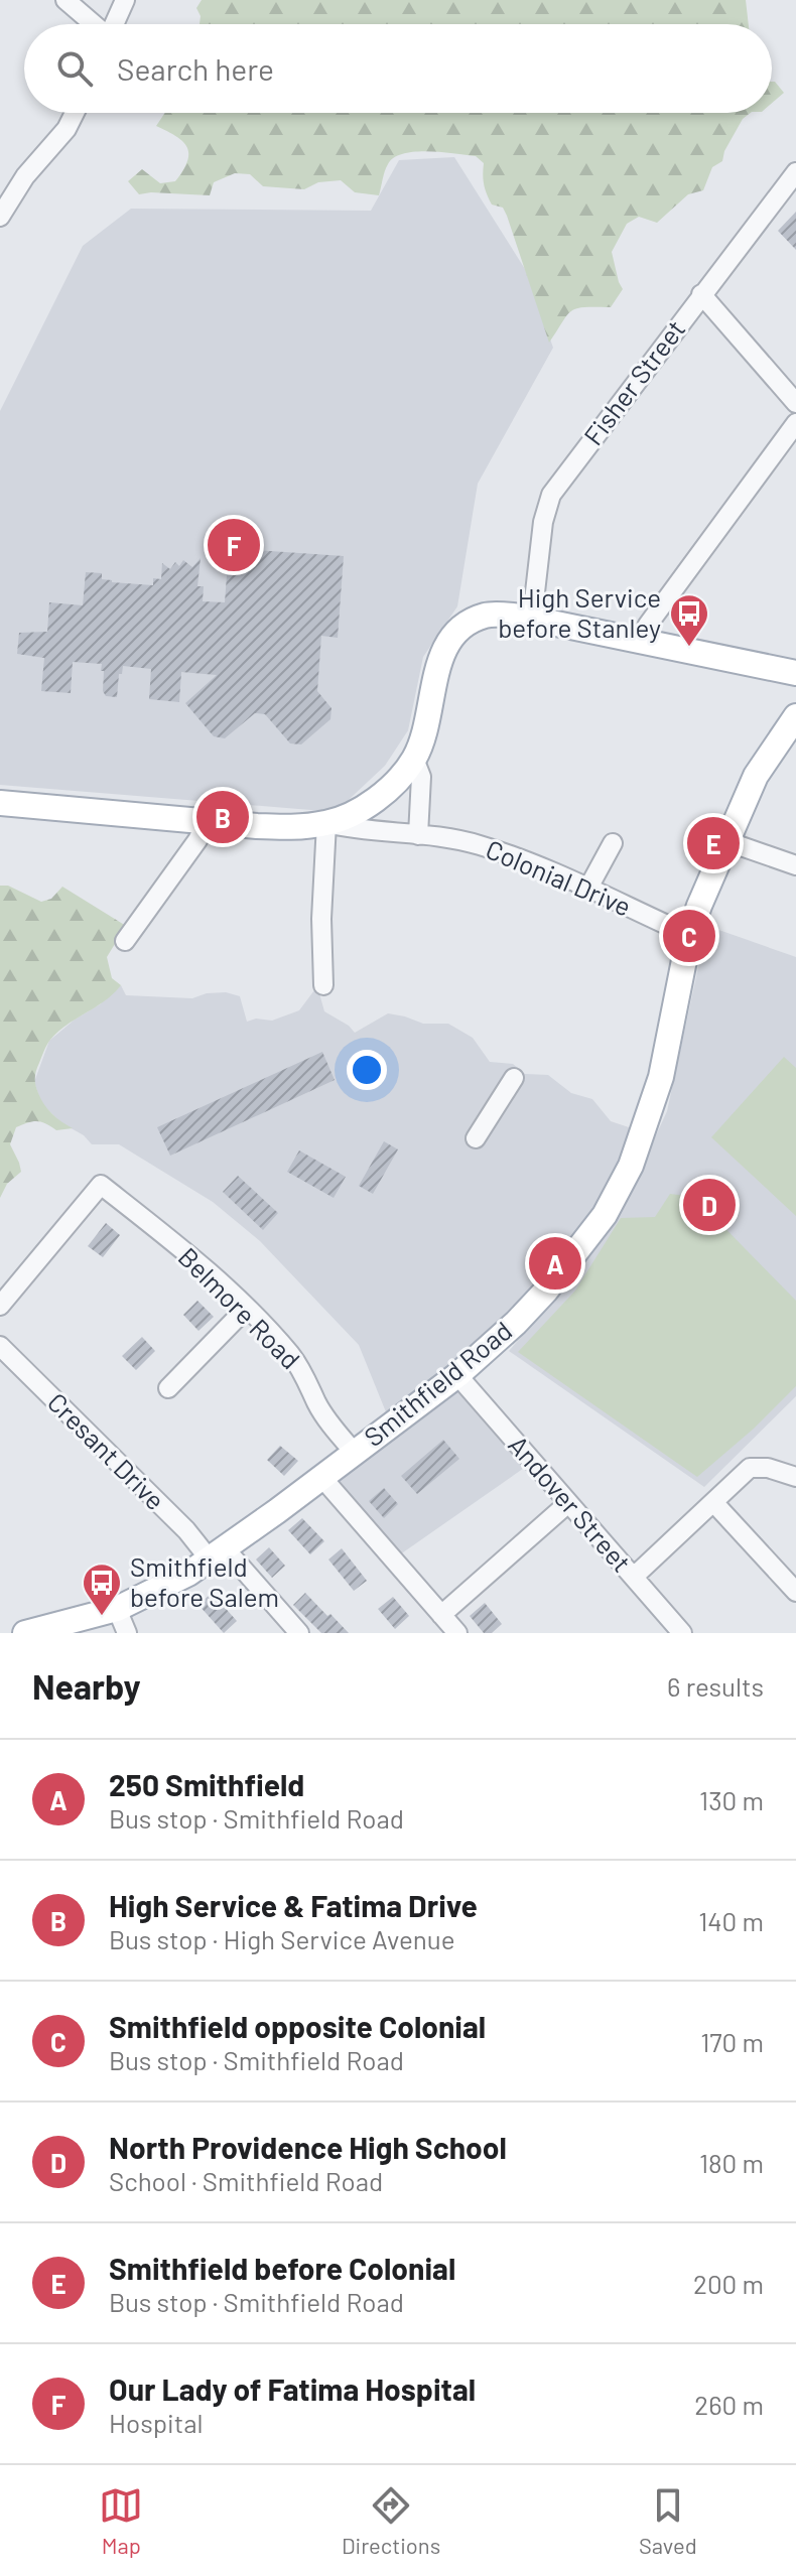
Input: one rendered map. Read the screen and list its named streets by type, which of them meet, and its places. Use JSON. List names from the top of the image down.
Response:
{
  "streets": {
    "main road": ["Smithfield Road"],
    "street": [
      "Fisher Street",
      "Colonial Drive",
      "Belmore Road",
      "Cresant Drive",
      "Andover Street"
    ]
  },
  "crossings": [
    ["Colonial Drive", "Smithfield Road"],
    ["Belmore Road", "Smithfield Road"],
    ["Smithfield Road", "Cresant Drive"],
    ["Smithfield Road", "Andover Street"]
  ],
  "places": {
    "bus stop": ["High Service before Stanley", "Smithfield before Salem"]
  },
  "page": {
    "search": "Search here",
    "pins": [
      "F",
      "B",
      "E",
      "C",
      "D",
      "A"
    ],
    "heading": ["Nearby", "6 results"],
    "list": [
      {
        "mark": "A",
        "name": "250 Smithfield",
        "note": "Bus stop · Smithfield Road",
        "value": "130 m"
      },
      {
        "mark": "B",
        "name": "High Service & Fatima Drive",
        "note": "Bus stop · High Service Avenue",
        "value": "140 m"
      },
      {
        "mark": "C",
        "name": "Smithfield opposite Colonial",
        "note": "Bus stop · Smithfield Road",
        "value": "170 m"
      },
      {
        "mark": "D",
        "name": "North Providence High School",
        "note": "School · Smithfield Road",
        "value": "180 m"
      },
      {
        "mark": "E",
        "name": "Smithfield before Colonial",
        "note": "Bus stop · Smithfield Road",
        "value": "200 m"
      },
      {
        "mark": "F",
        "name": "Our Lady of Fatima Hospital",
        "note": "Hospital",
        "value": "260 m"
      }
    ],
    "nav": ["Map", "Directions", "Saved"]
  }
}
